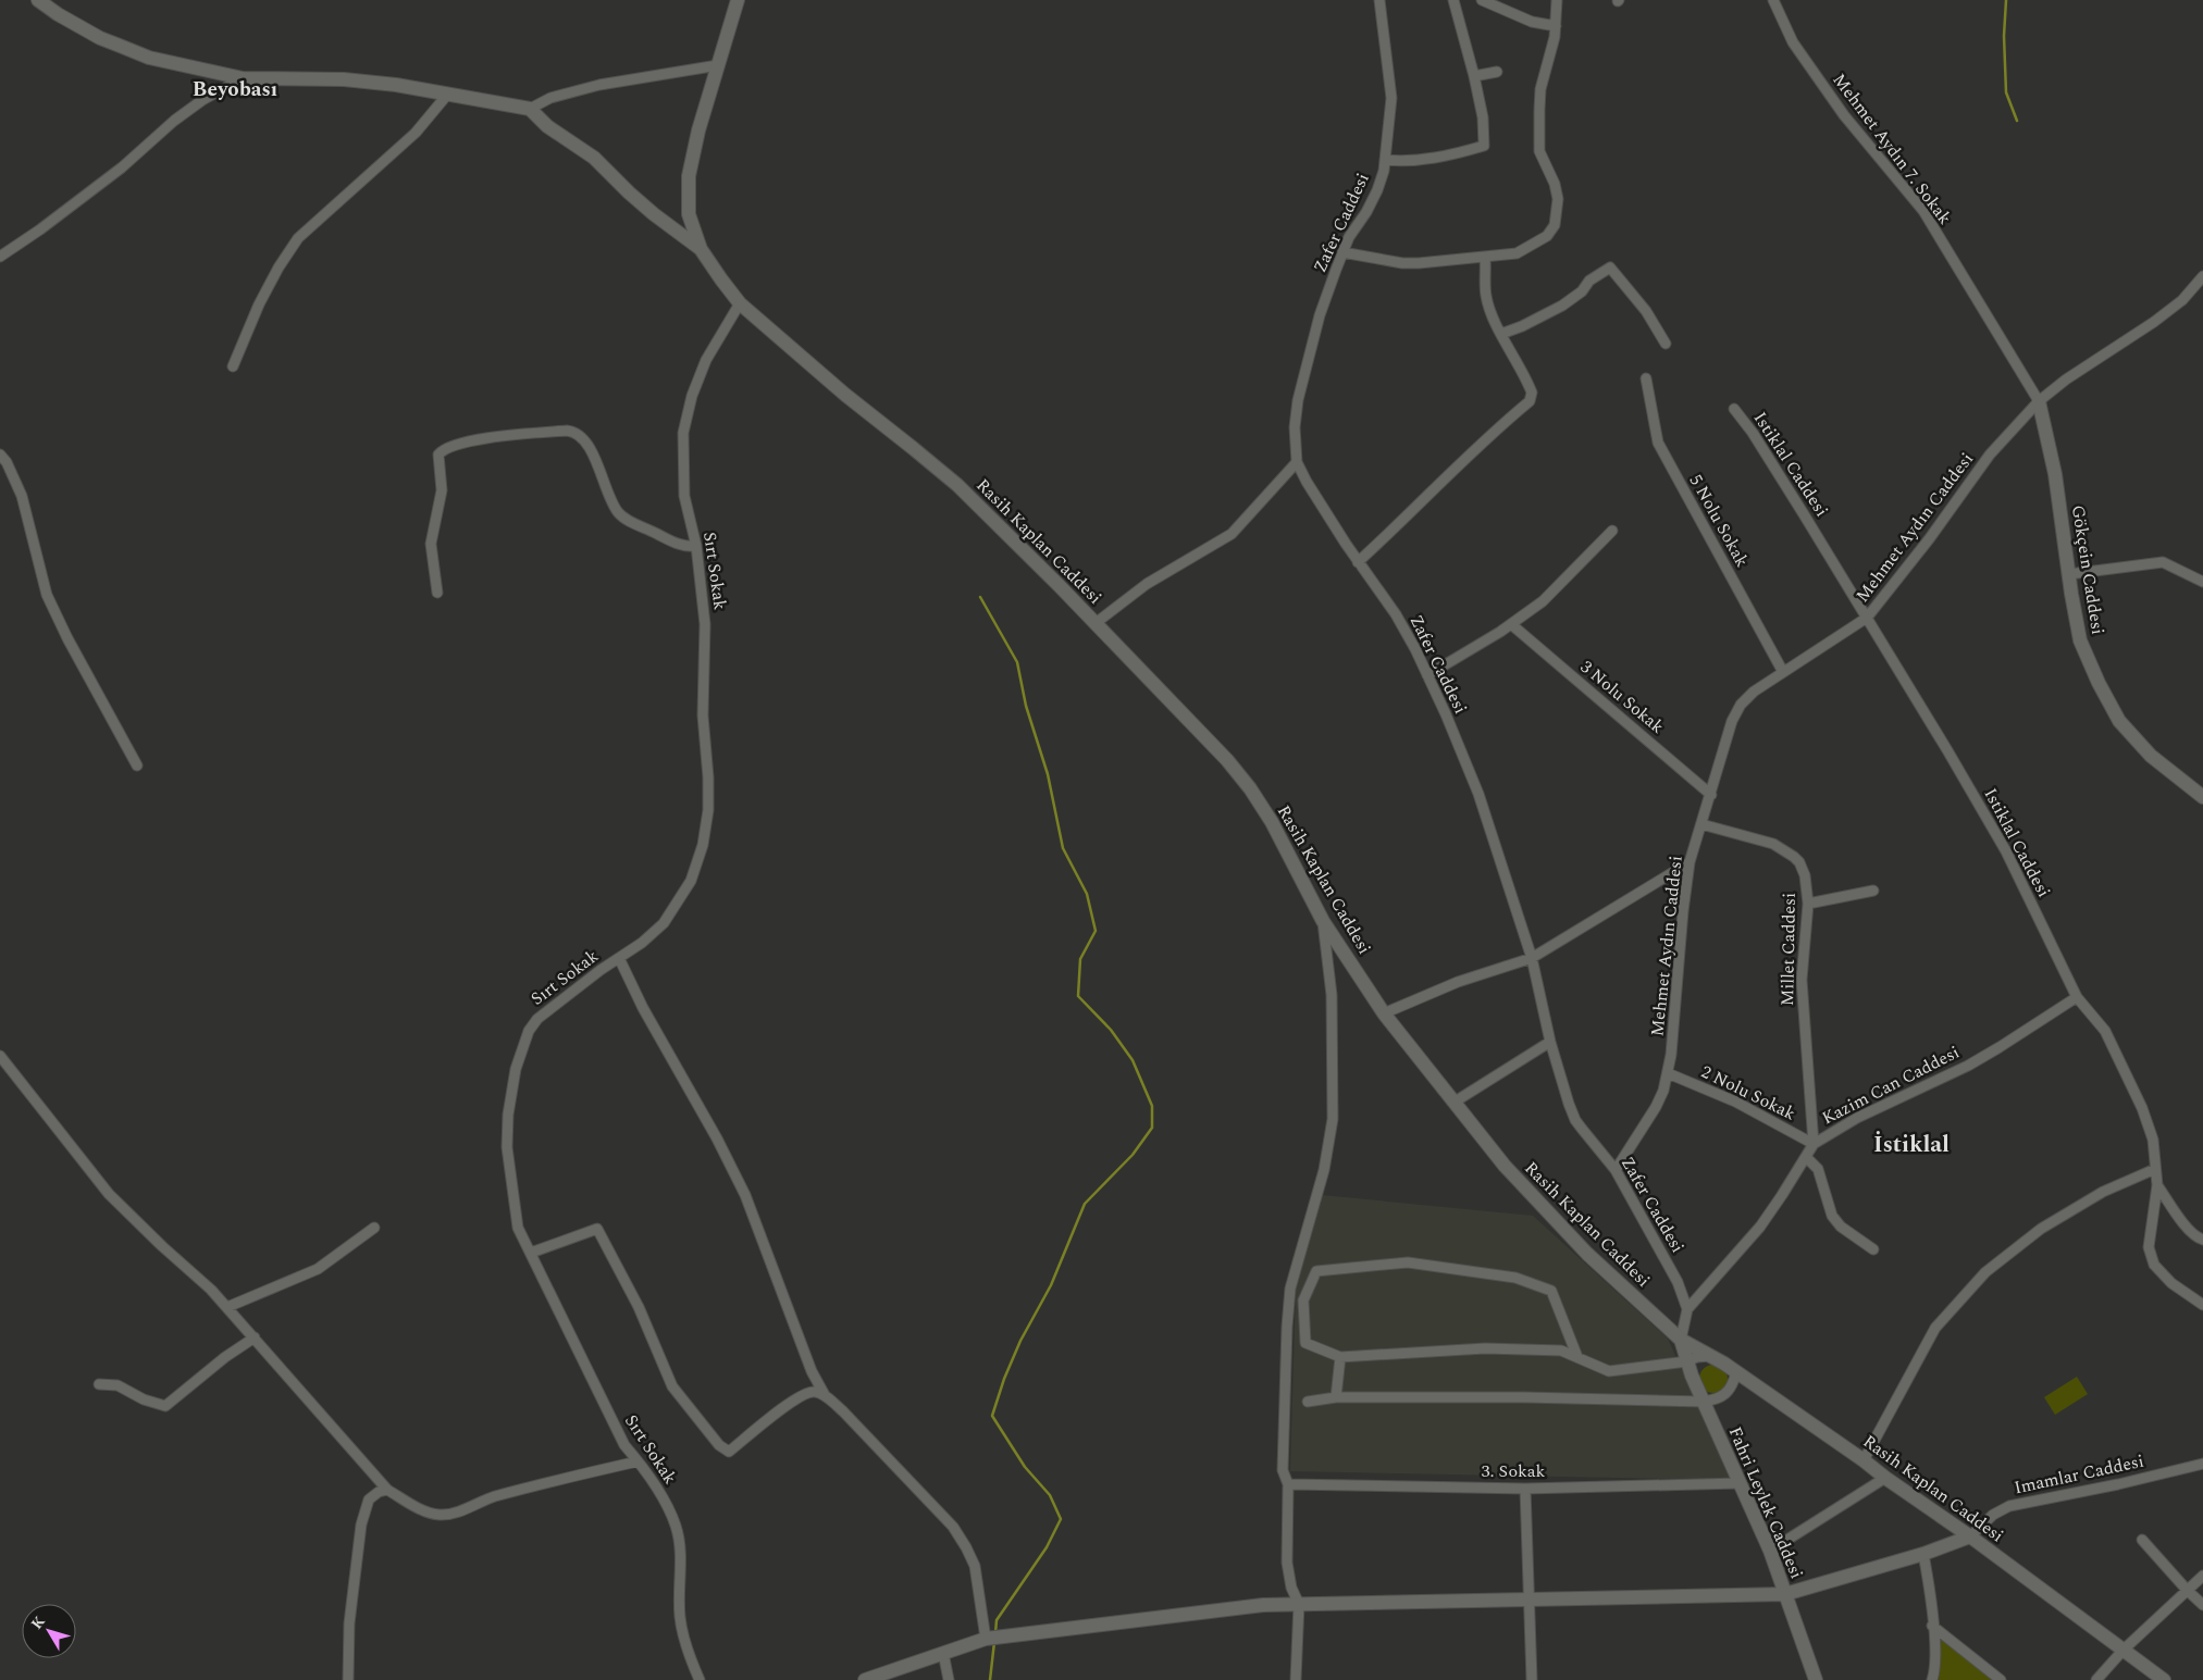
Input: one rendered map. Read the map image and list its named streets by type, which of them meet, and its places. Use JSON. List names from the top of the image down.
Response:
{
  "streets": {
    "street": [
      "Mehmet Aydın 7. Sokak",
      "Zafer Caddesi",
      "Istiklal Caddesi",
      "5 Nolu Sokak",
      "Mehmet Aydın Caddesi",
      "Rasih Kaplan Caddesi",
      "Gökçein Caddesi",
      "Sırt Sokak",
      "3 Nolu Sokak",
      "Millet Caddesi",
      "Kazim Can Caddesi",
      "2 Nolu Sokak",
      "3. Sokak",
      "Imamlar Caddesi",
      "Fahri Leylek Caddesi"
    ]
  },
  "crossings": [
    ["Mehmet Aydın 7. Sokak", "Mehmet Aydın Caddesi"],
    ["Mehmet Aydın 7. Sokak", "Gökçein Caddesi"],
    ["Zafer Caddesi", "Mehmet Aydın Caddesi"],
    ["Zafer Caddesi", "Kazim Can Caddesi"],
    ["Istiklal Caddesi", "Mehmet Aydın Caddesi"],
    ["Istiklal Caddesi", "Kazim Can Caddesi"],
    ["5 Nolu Sokak", "Mehmet Aydın Caddesi"],
    ["Mehmet Aydın Caddesi", "Gökçein Caddesi"],
    ["Mehmet Aydın Caddesi", "3 Nolu Sokak"],
    ["Mehmet Aydın Caddesi", "Millet Caddesi"],
    ["Mehmet Aydın Caddesi", "2 Nolu Sokak"],
    ["Rasih Kaplan Caddesi", "Sırt Sokak"],
    ["Rasih Kaplan Caddesi", "Imamlar Caddesi"],
    ["Rasih Kaplan Caddesi", "Fahri Leylek Caddesi"],
    ["Millet Caddesi", "Kazim Can Caddesi"],
    ["Millet Caddesi", "2 Nolu Sokak"],
    ["Kazim Can Caddesi", "2 Nolu Sokak"],
    ["3. Sokak", "Fahri Leylek Caddesi"]
  ],
  "districts": ["Beyobası", "İstiklal"],
  "north": "top left"
}
